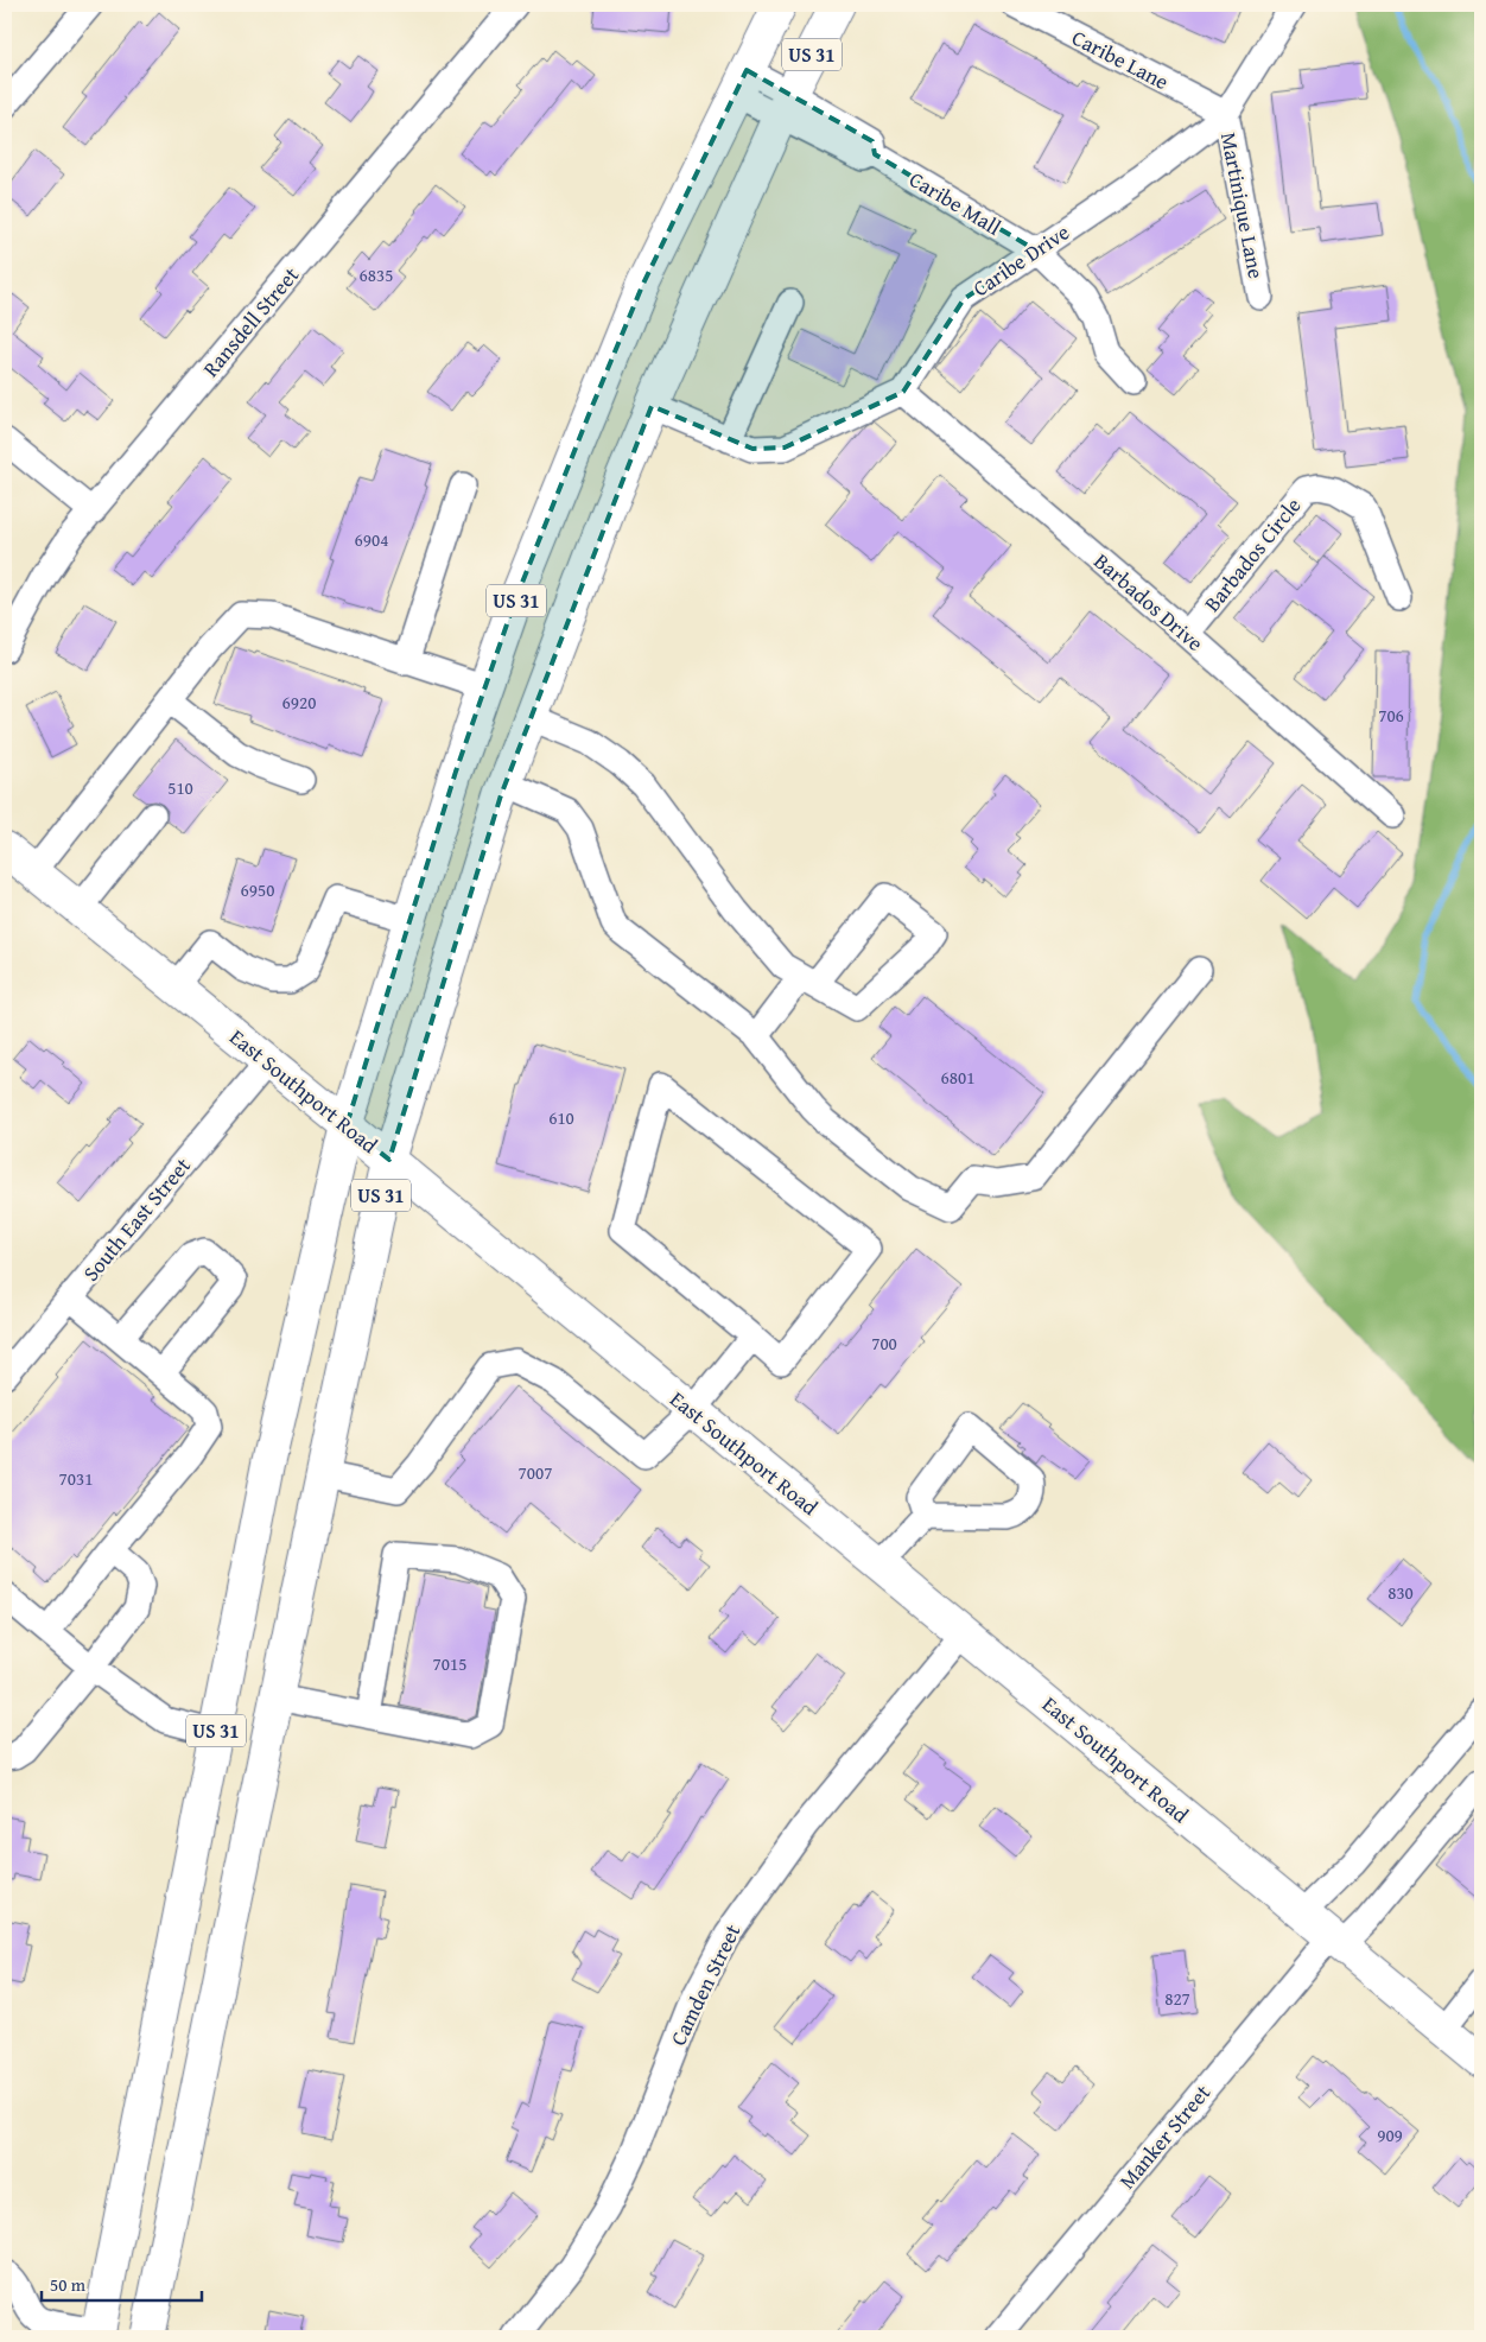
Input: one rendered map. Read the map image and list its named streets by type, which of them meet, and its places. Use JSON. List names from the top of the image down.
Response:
{
  "streets": {
    "main road": ["US 31", "East Southport Road"],
    "street": [
      "Caribe Lane",
      "Caribe Mall",
      "Martinique Lane",
      "Caribe Drive",
      "Ransdell Street",
      "Barbados Circle",
      "Barbados Drive",
      "South East Street",
      "Camden Street",
      "Manker Street"
    ]
  },
  "crossings": [
    ["US 31", "Caribe Mall"],
    ["US 31", "East Southport Road"],
    ["Caribe Lane", "Martinique Lane"],
    ["Caribe Lane", "Caribe Drive"],
    ["Caribe Mall", "Caribe Drive"],
    ["Martinique Lane", "Caribe Drive"],
    ["Caribe Drive", "Barbados Drive"],
    ["Barbados Circle", "Barbados Drive"],
    ["East Southport Road", "South East Street"],
    ["East Southport Road", "Camden Street"],
    ["East Southport Road", "Manker Street"]
  ],
  "house_numbers": [
    "6835",
    "6904",
    "6920",
    "706",
    "510",
    "6950",
    "6801",
    "610",
    "700",
    "7007",
    "7031",
    "830",
    "7015",
    "827",
    "909"
  ],
  "scale_bar": "50 m"
}
